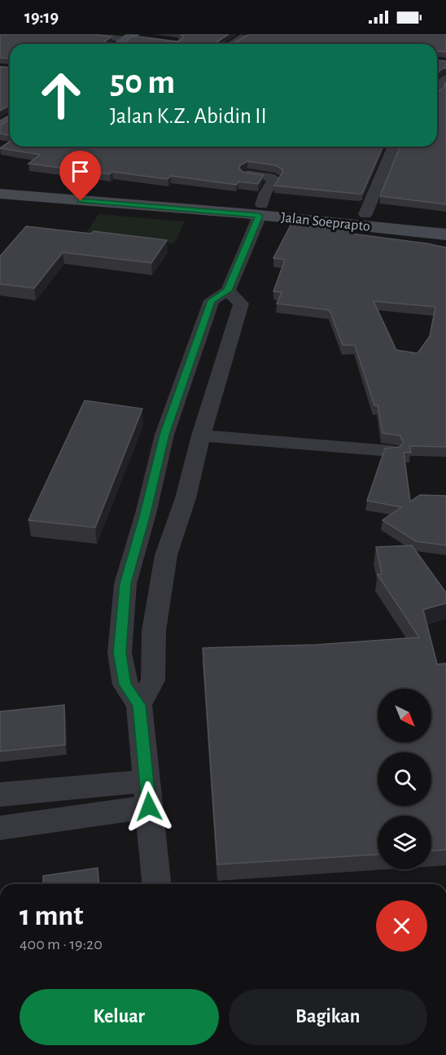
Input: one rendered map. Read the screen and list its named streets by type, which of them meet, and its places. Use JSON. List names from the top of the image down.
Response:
{
  "streets": {
    "main road": ["Jalan Soeprapto"]
  },
  "north": "bottom right",
  "page": {
    "status": "19:19",
    "turn": ["50 m", "Jalan K.Z. Abidin II"],
    "heading": ["1 mnt", "400 m · 19:20"],
    "buttons": ["Keluar", "Bagikan"]
  }
}
